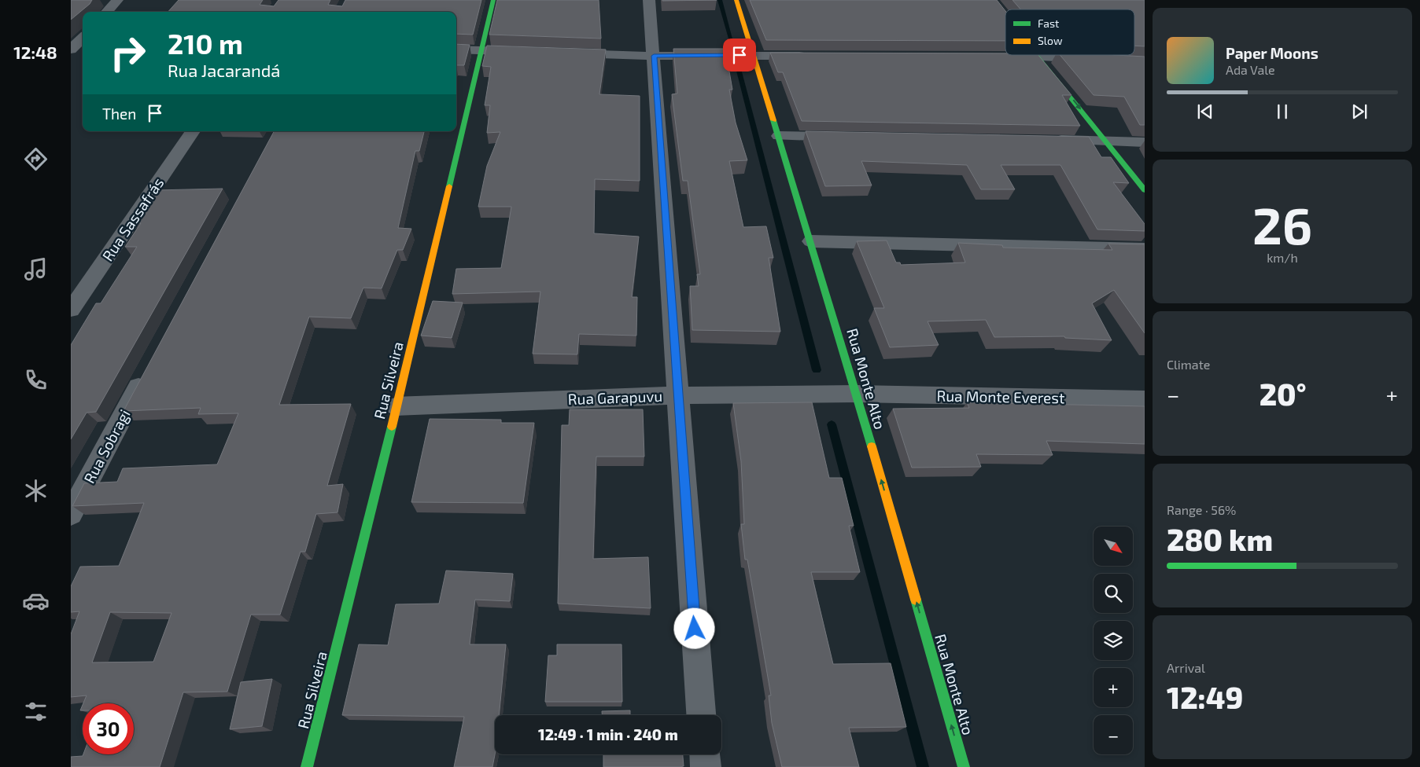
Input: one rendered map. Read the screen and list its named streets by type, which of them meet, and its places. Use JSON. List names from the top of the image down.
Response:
{
  "streets": {
    "street": [
      "Rua Sassafrás",
      "Rua Monte Alto",
      "Rua Silveira",
      "Rua Monte Everest",
      "Rua Garapuvu",
      "Rua Sobragi"
    ]
  },
  "crossings": [
    ["Rua Monte Alto", "Rua Monte Everest"],
    ["Rua Monte Alto", "Rua Garapuvu"],
    ["Rua Silveira", "Rua Garapuvu"],
    ["Rua Monte Everest", "Rua Garapuvu"]
  ],
  "one_way": ["Rua Monte Alto"],
  "legend": ["Fast", "Slow"],
  "north": "bottom right",
  "page": {
    "tabs": "12:48",
    "turn": ["210 m", "Rua Jacarandá"],
    "song": ["Paper Moons", "Ada Vale"],
    "then": "Then",
    "tile": [
      ["26", "km/h"],
      "Climate",
      ["Range · 56%", "280 km"],
      ["Arrival", "12:49"]
    ],
    "heat": ["−", "20°", "+"],
    "map_buttons": ["+", "−"],
    "limit": "30",
    "trip": "12:49 · 1 min · 240 m"
  }
}
